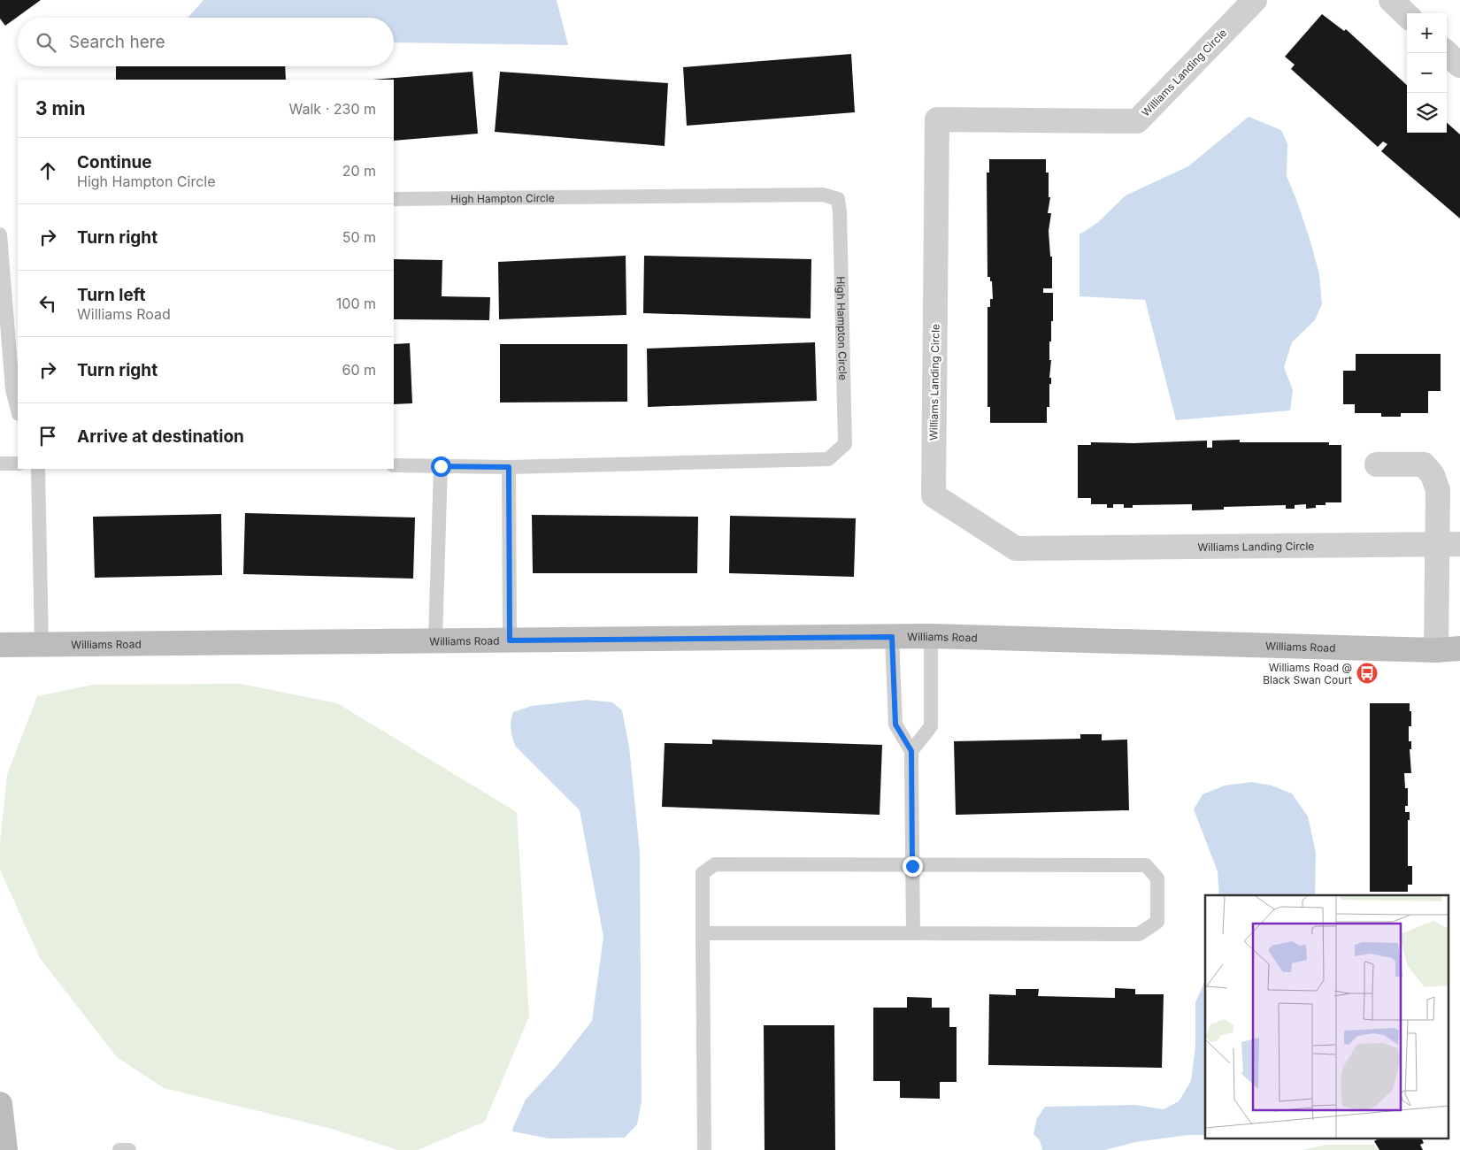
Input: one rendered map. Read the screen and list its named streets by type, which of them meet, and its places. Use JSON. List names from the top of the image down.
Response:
{
  "streets": {
    "street": ["Williams Landing Circle", "Williams Road"],
    "lane": ["High Hampton Circle"]
  },
  "places": {
    "bus stop": ["Williams Road @ Black Swan Court"]
  },
  "page": {
    "map_buttons": ["+", "−"],
    "search": "Search here",
    "heading": ["3 min", "Walk · 230 m"],
    "list": [
      ["Continue", "High Hampton Circle", "20 m"],
      ["Turn right", "50 m"],
      ["Turn left", "Williams Road", "100 m"],
      ["Turn right", "60 m"],
      "Arrive at destination"
    ]
  }
}
